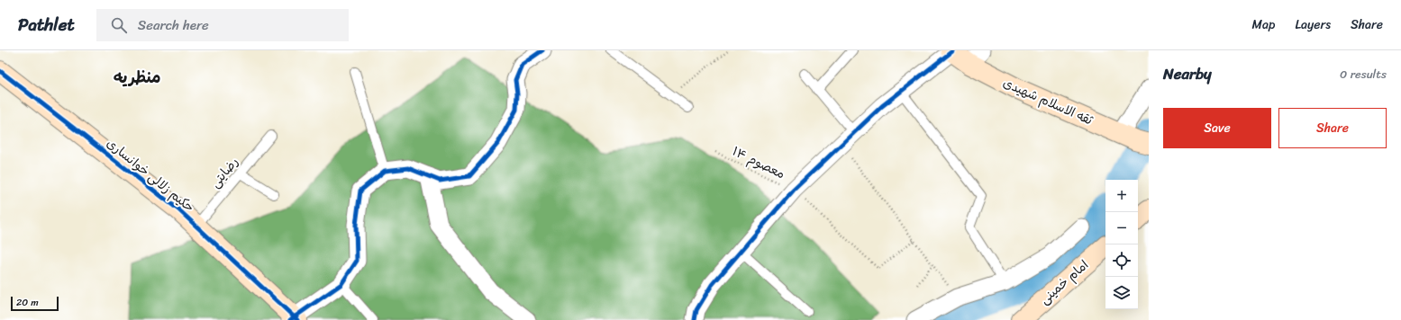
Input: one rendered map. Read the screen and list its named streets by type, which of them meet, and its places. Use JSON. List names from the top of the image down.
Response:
{
  "streets": {
    "street": ["ثقه الاسلام شهیدی", "حکیم زلالی خوانساری", "امام خمینی"],
    "lane": ["رضایتی"],
    "path": ["۱۴ معصوم"]
  },
  "crossings": [
    ["رضایتی", "حکیم زلالی خوانساری"]
  ],
  "districts": ["منظریه"],
  "scale_bar": "20 m",
  "page": {
    "header": "Pathlet",
    "search": "Search here",
    "nav": ["Map", "Layers", "Share"],
    "heading": ["Nearby", "0 results"],
    "buttons": ["Save", "Share"],
    "map_buttons": ["+", "−"],
    "scale": "20 m"
  }
}
